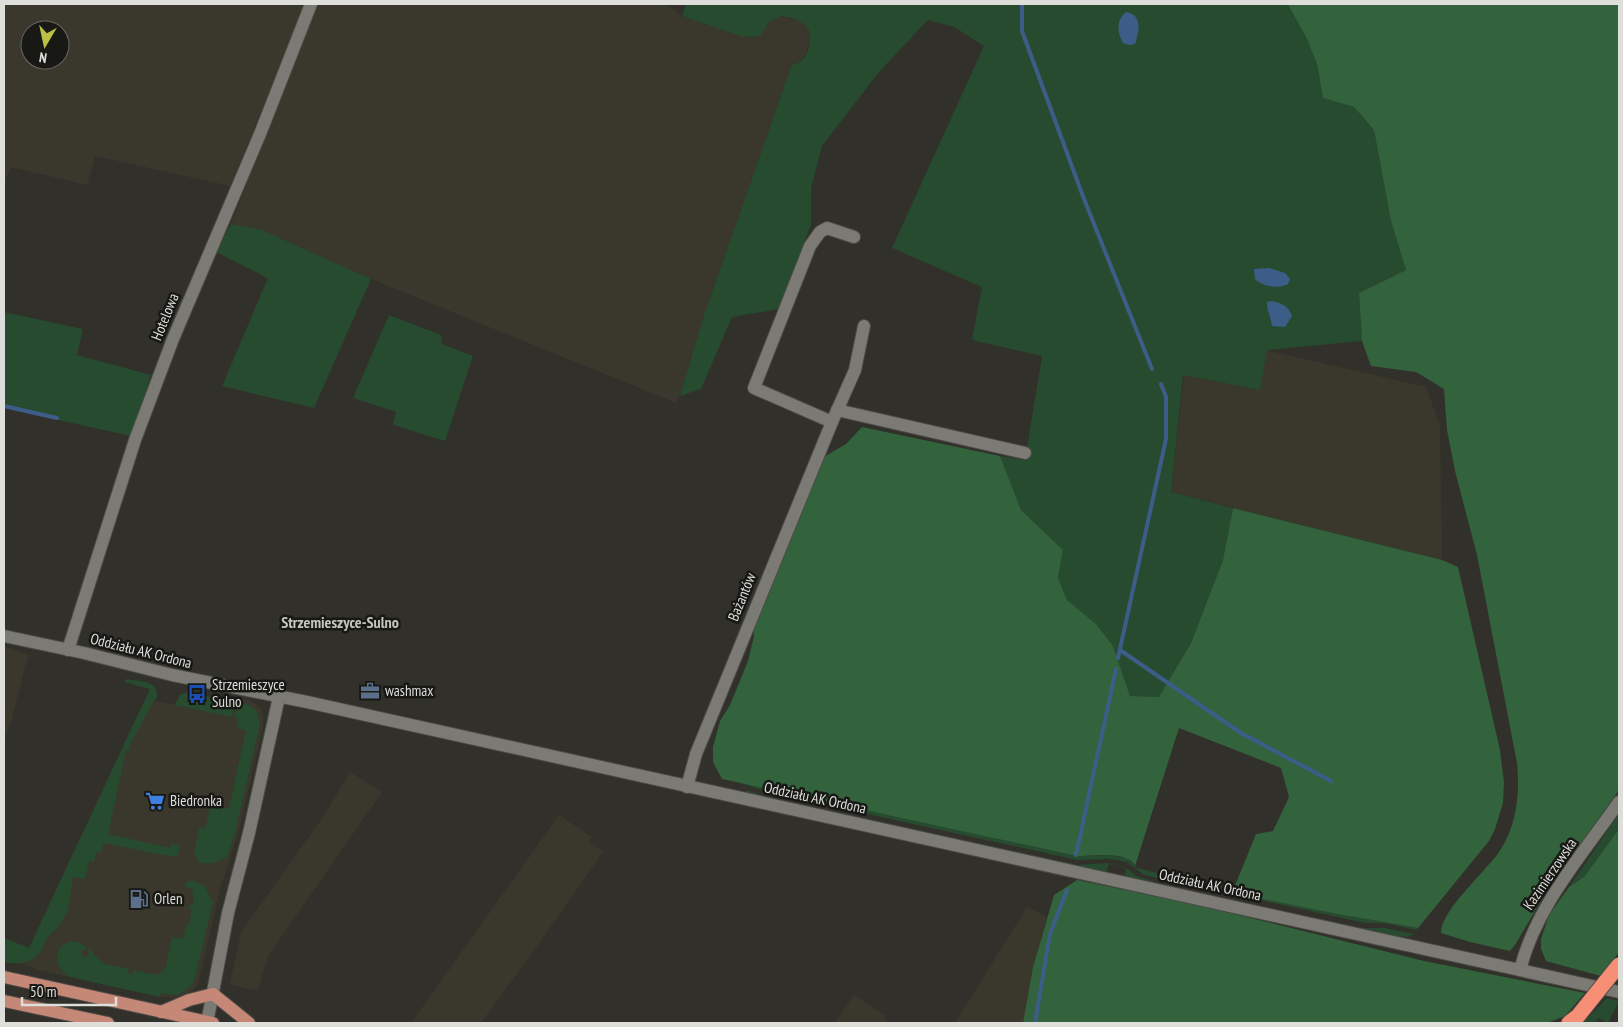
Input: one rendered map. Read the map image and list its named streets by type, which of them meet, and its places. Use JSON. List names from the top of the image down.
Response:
{
  "streets": {
    "street": [
      "Hotelowa",
      "Bażantów",
      "Oddziału AK Ordona",
      "Kazimierzowska"
    ]
  },
  "crossings": [
    ["Hotelowa", "Oddziału AK Ordona"],
    ["Bażantów", "Oddziału AK Ordona"],
    ["Oddziału AK Ordona", "Kazimierzowska"]
  ],
  "districts": ["Strzemieszyce-Sulno"],
  "places": {
    "office": ["washmax"],
    "bus stop": ["Strzemieszyce Sulno"],
    "supermarket": ["Biedronka"],
    "fuel station": ["Orlen"]
  },
  "scale_bar": "50 m",
  "north": "bottom"
}
